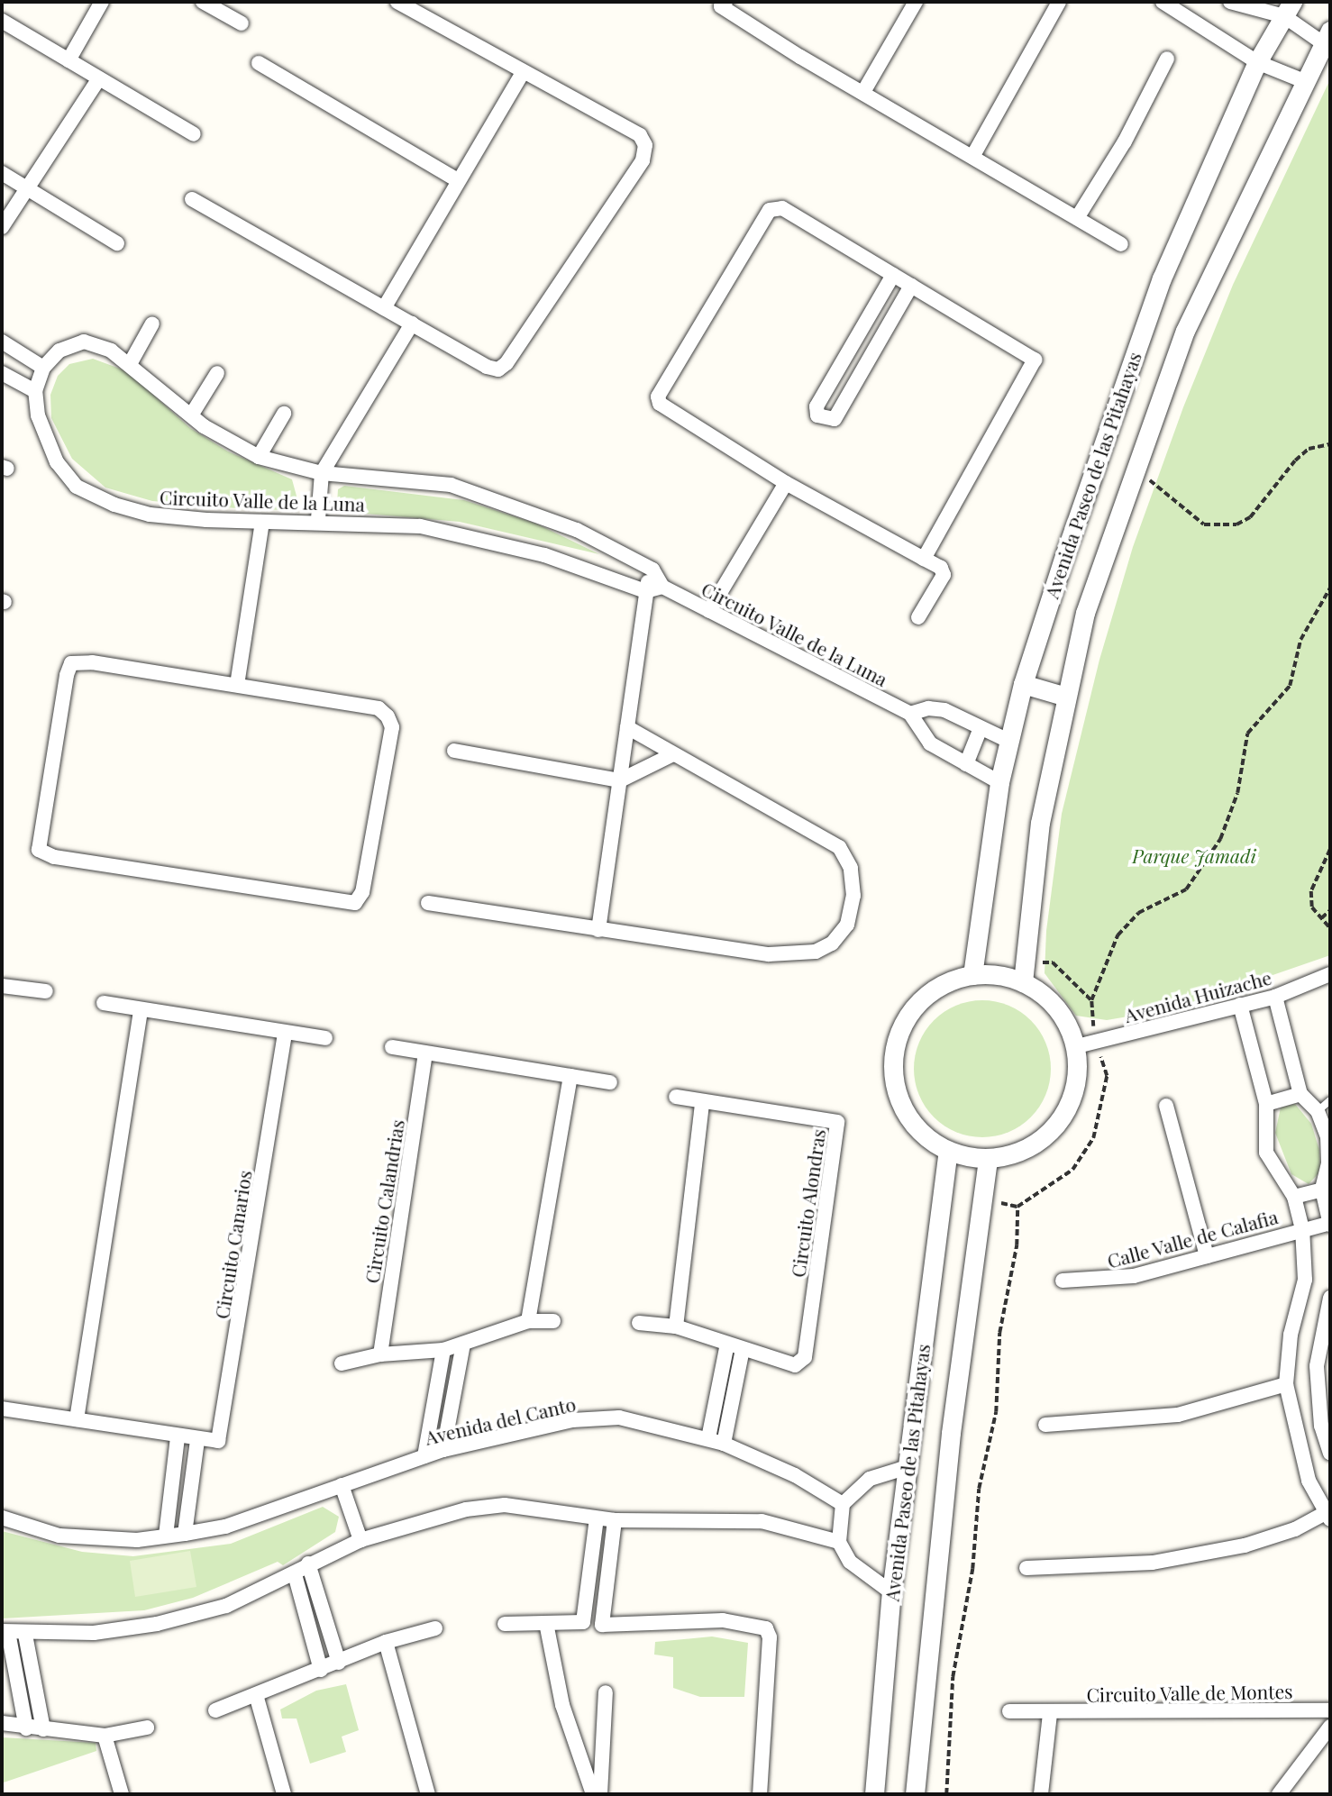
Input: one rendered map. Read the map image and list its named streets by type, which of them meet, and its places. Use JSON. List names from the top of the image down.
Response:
{
  "streets": {
    "street": [
      "Avenida Paseo de las Pitahayas",
      "Circuito Valle de la Luna",
      "Avenida Huizache",
      "Circuito Calandrias",
      "Circuito Alondras",
      "Calle Valle de Calafia",
      "Circuito Canarios",
      "Avenida del Canto",
      "Circuito Valle de Montes"
    ]
  },
  "crossings": [
    ["Avenida Paseo de las Pitahayas", "Avenida Huizache"]
  ],
  "parks": ["Parque Jamadi"]
}
